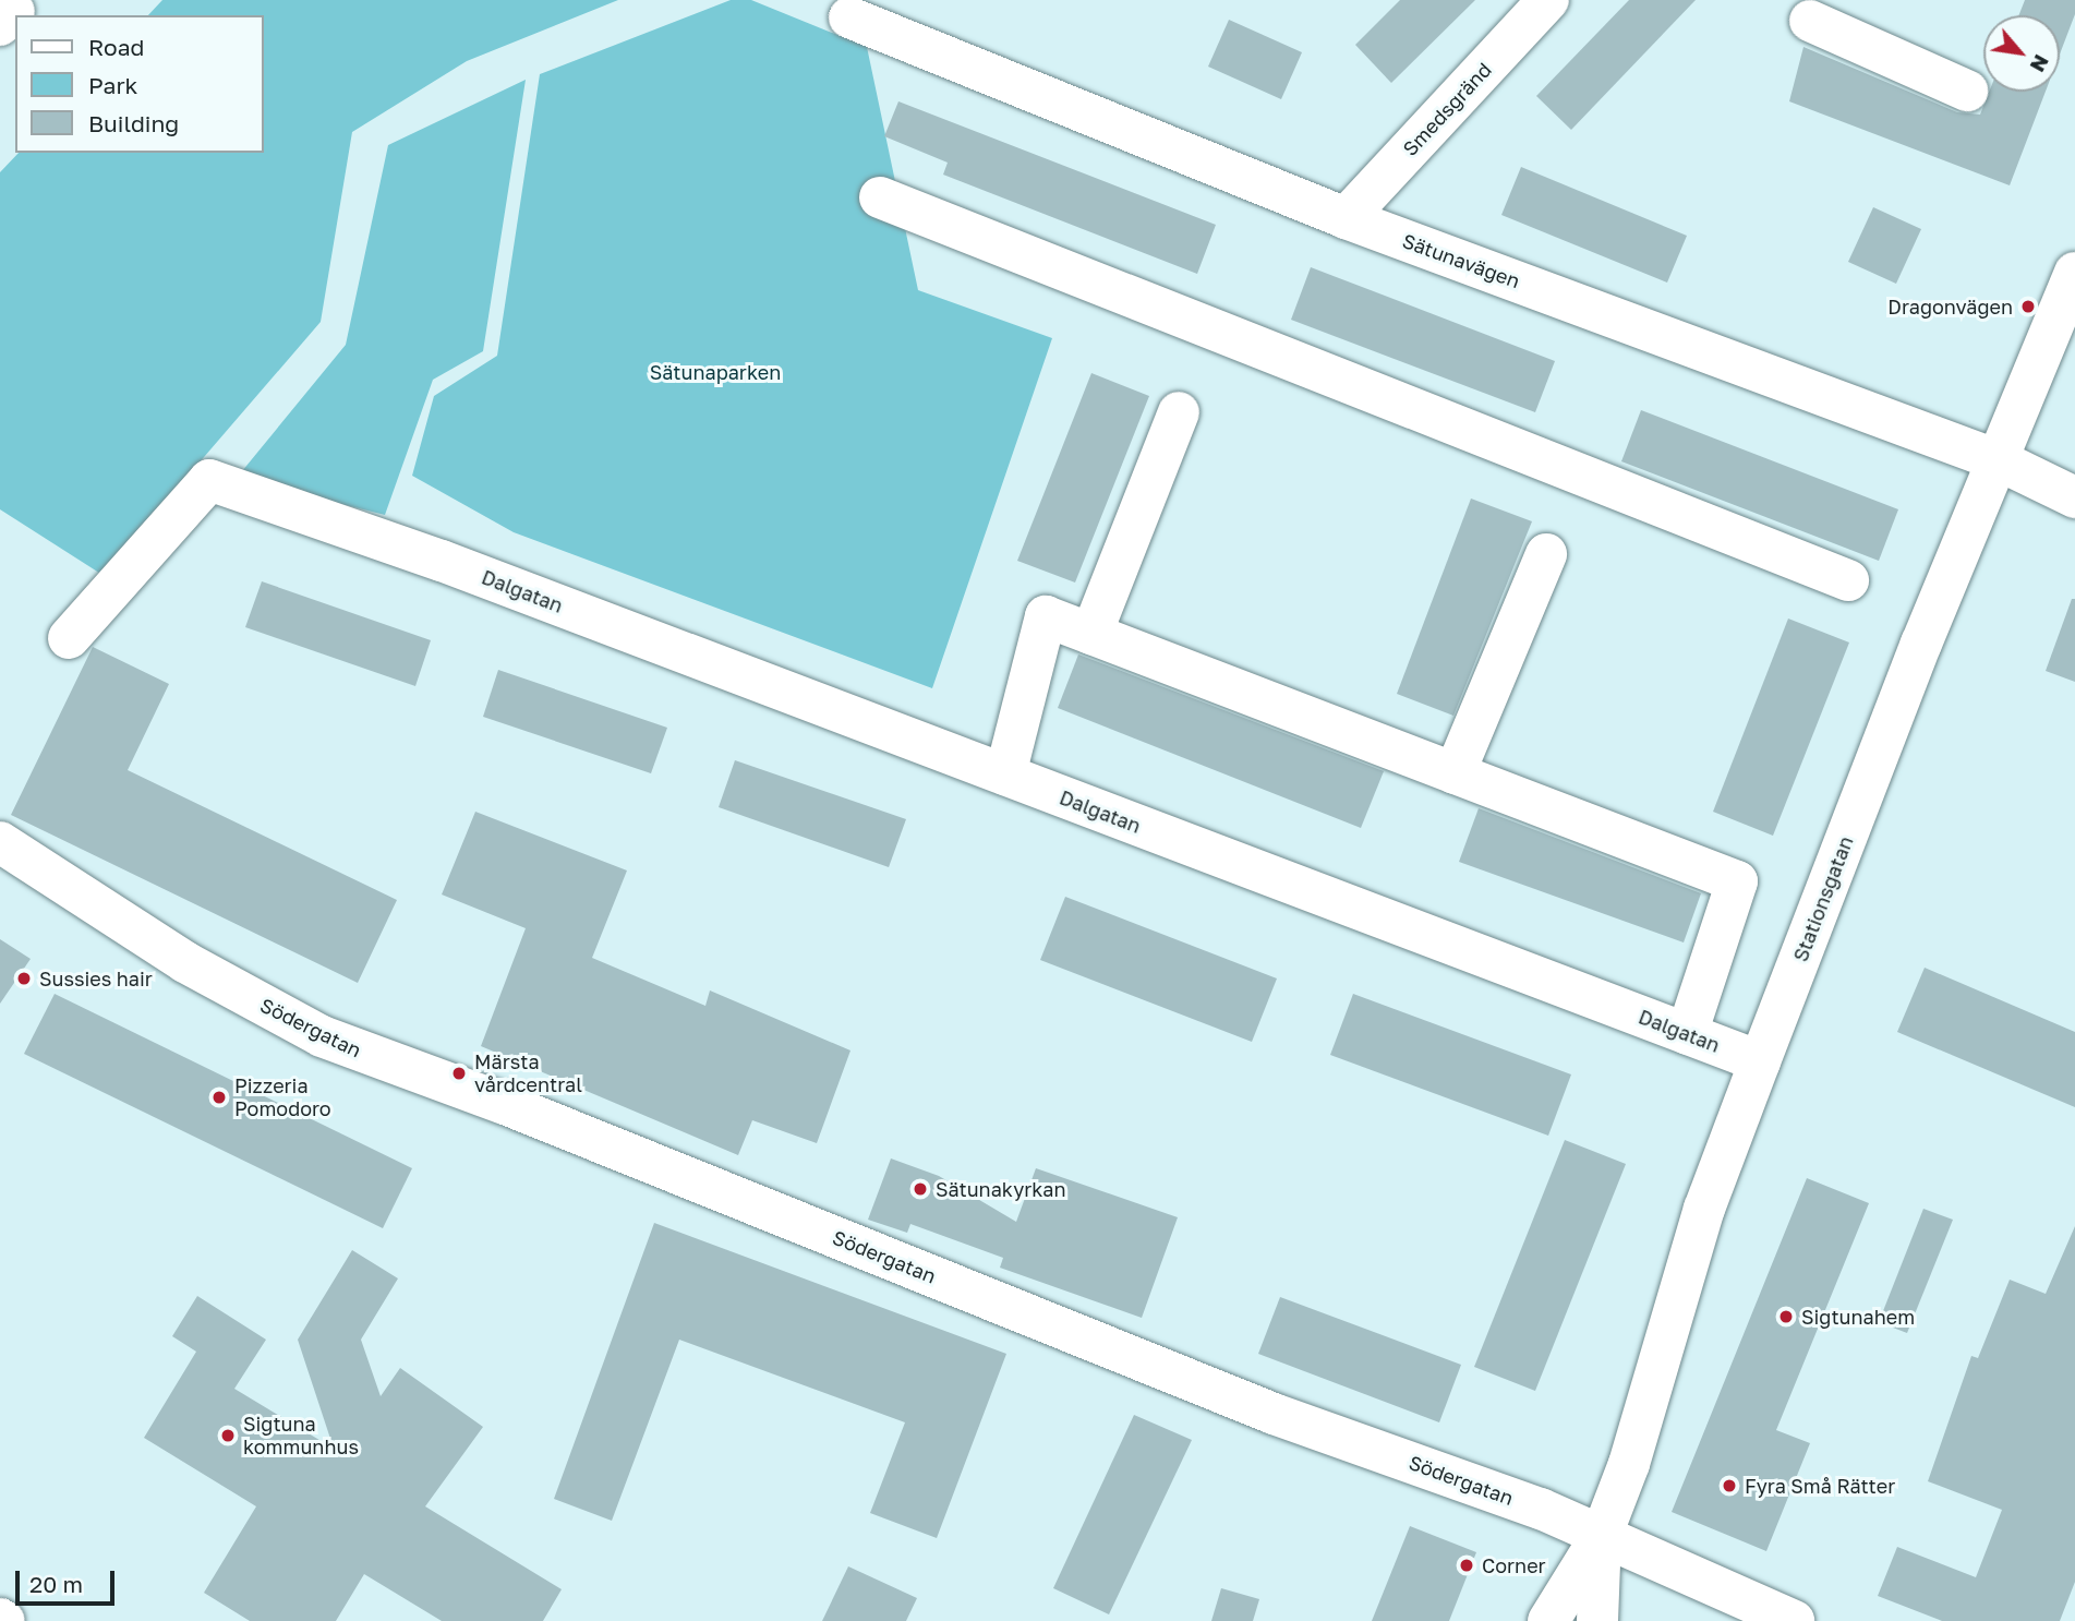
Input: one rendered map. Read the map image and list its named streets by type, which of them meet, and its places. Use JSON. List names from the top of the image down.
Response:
{
  "streets": {
    "street": [
      "Smedsgränd",
      "Sätunavägen",
      "Dalgatan",
      "Stationsgatan",
      "Södergatan"
    ]
  },
  "crossings": [
    ["Smedsgränd", "Sätunavägen"],
    ["Sätunavägen", "Stationsgatan"],
    ["Dalgatan", "Stationsgatan"],
    ["Stationsgatan", "Södergatan"]
  ],
  "parks": ["Sätunaparken"],
  "places": [
    "Dragonvägen",
    "Sussies hair",
    "Märsta vårdcentral",
    "Pizzeria Pomodoro",
    "Sätunakyrkan",
    "Sigtunahem",
    "Sigtuna kommunhus",
    "Fyra Små Rätter",
    "Corner"
  ],
  "legend": ["Road", "Park", "Building"],
  "scale_bar": "20 m",
  "north": "bottom right"
}
